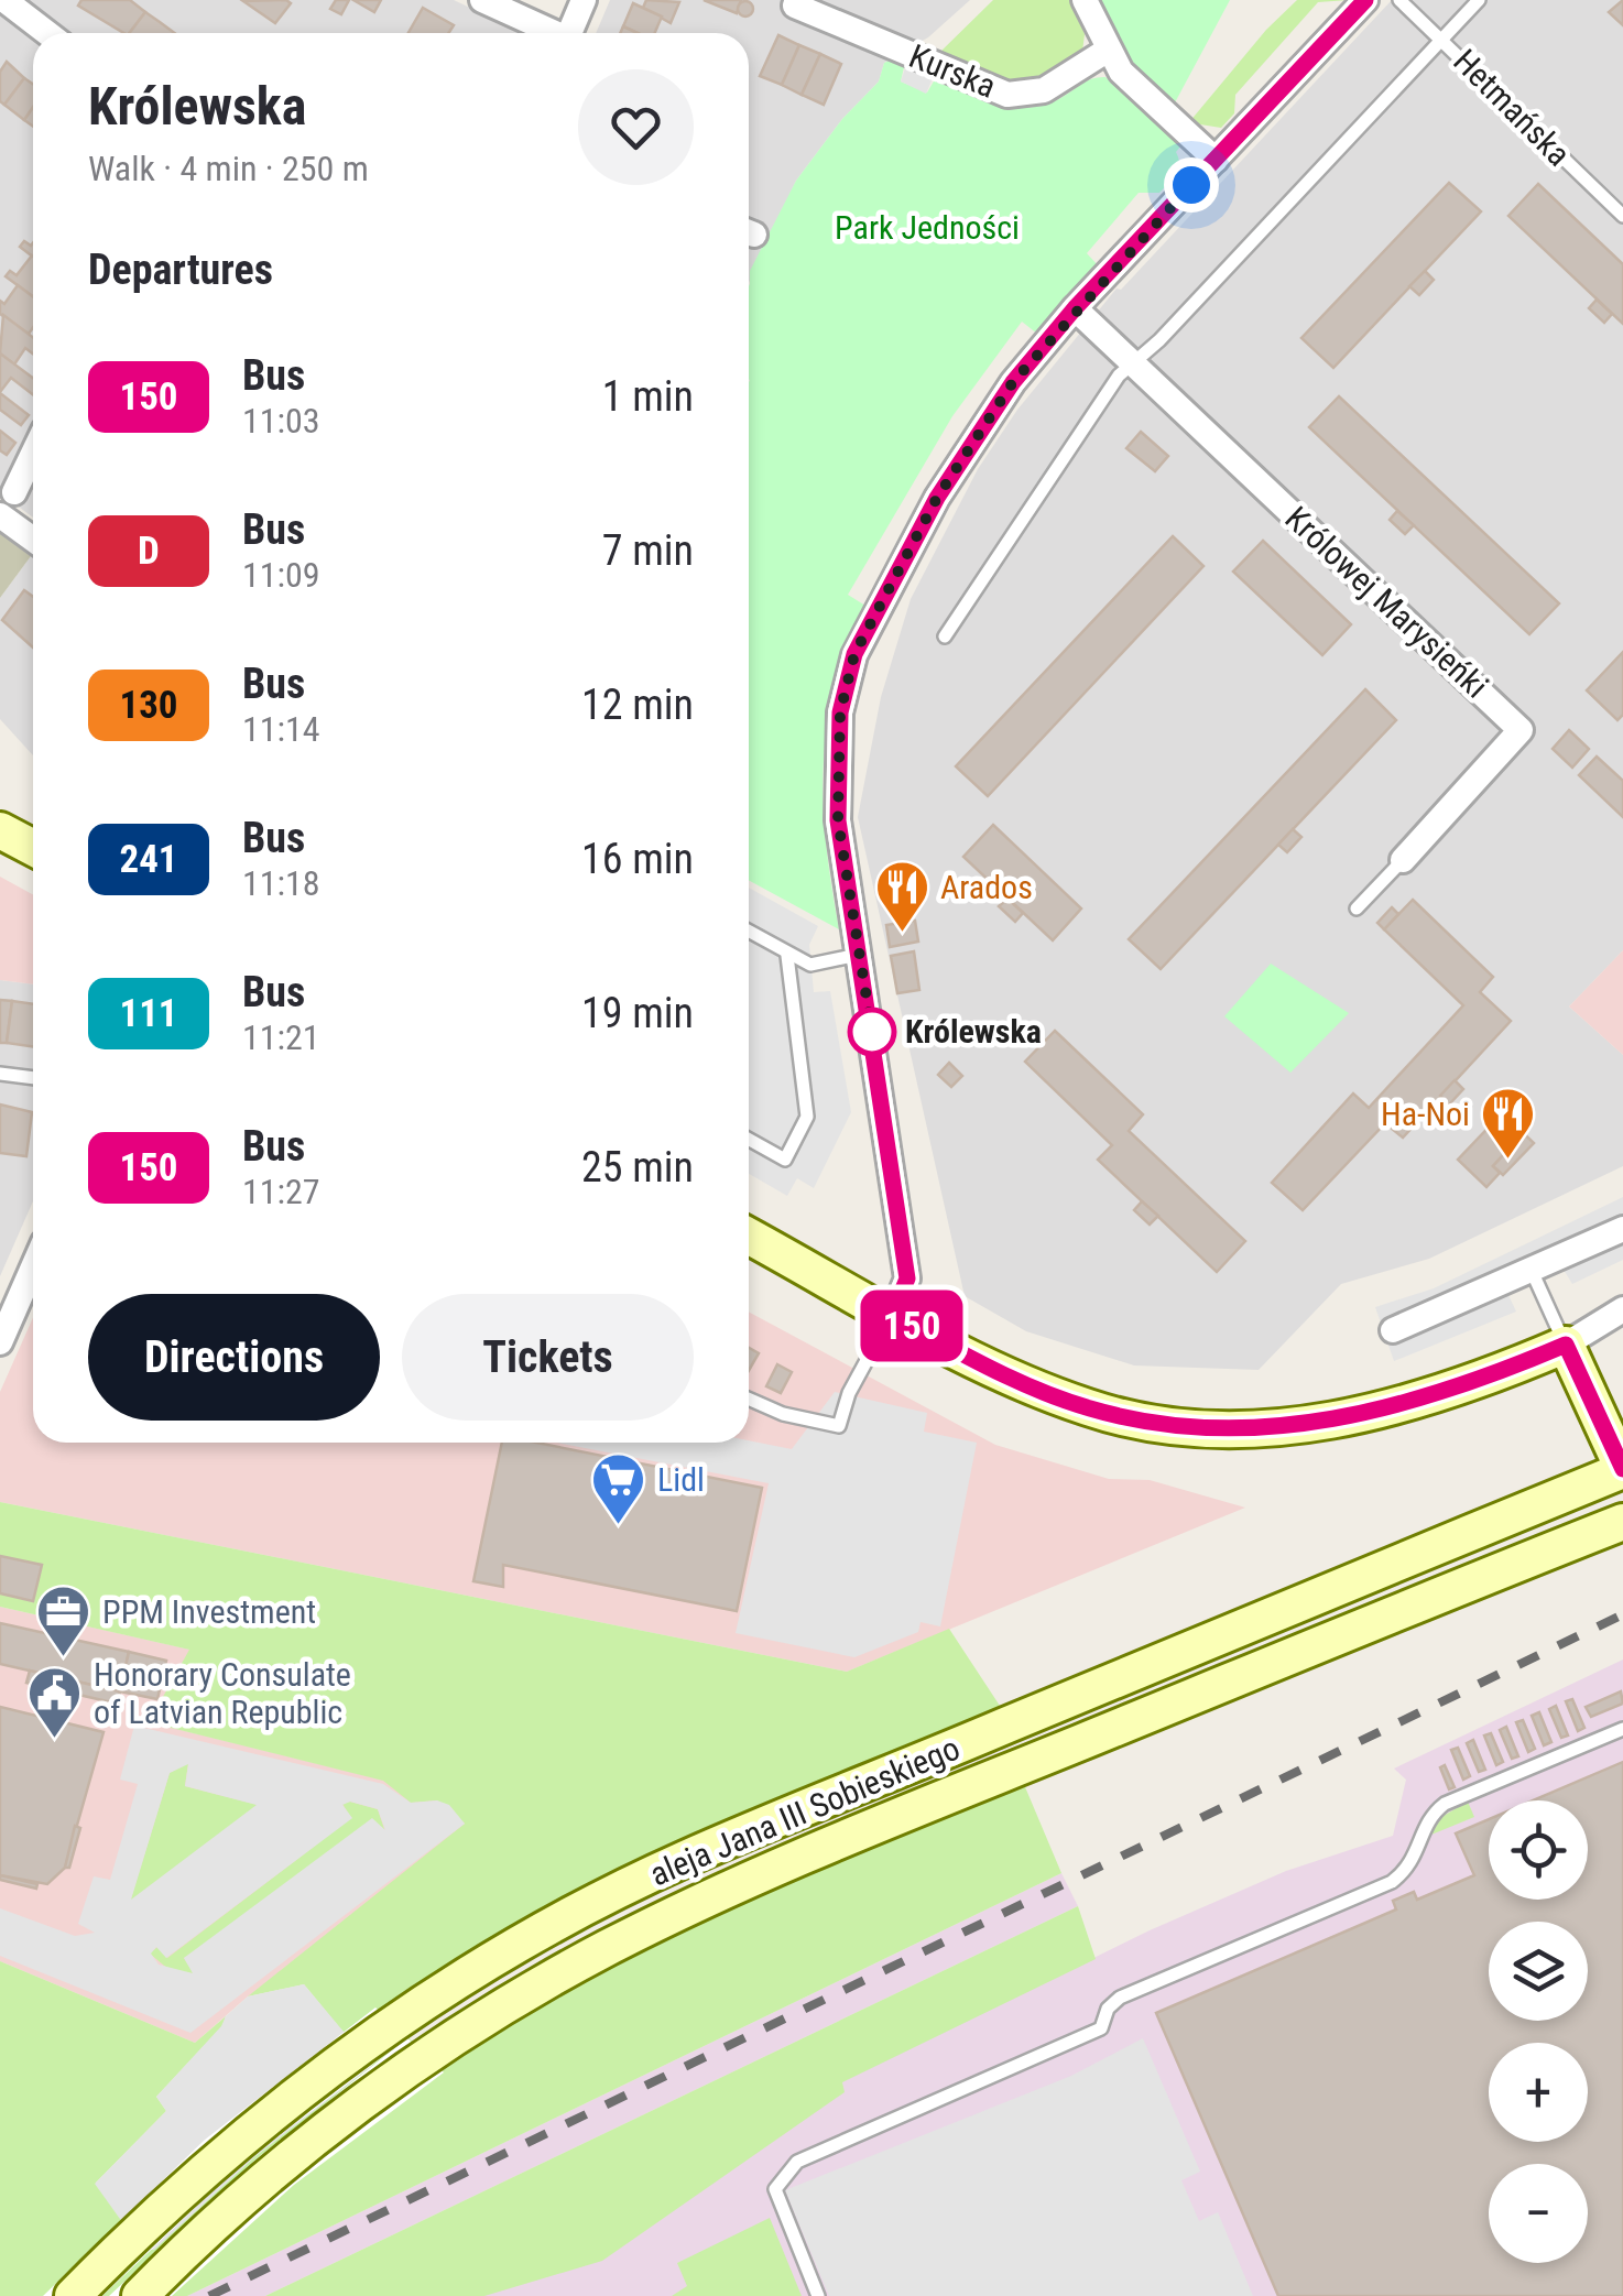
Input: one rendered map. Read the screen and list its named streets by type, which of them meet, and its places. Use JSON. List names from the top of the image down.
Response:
{
  "streets": {
    "main road": ["aleja Jana III Sobieskiego"],
    "street": ["Kurska", "Królowej Marysieńki"],
    "lane": ["Hetmańska"]
  },
  "parks": ["Park Jedności"],
  "places": {
    "restaurant": ["Arados", "Ha-Noi"],
    "other": ["Królewska"],
    "supermarket": ["Lidl"],
    "office": ["PPM Investment"],
    "public building": ["Honorary Consulate of Latvian Republic"]
  },
  "lines": ["bus line 150"],
  "page": {
    "on_map": "150",
    "heading": [
      ["Królewska", "Walk · 4 min · 250 m"],
      "Departures"
    ],
    "list": [
      {
        "mark": "150",
        "name": "Bus",
        "note": "11:03",
        "value": "1 min"
      },
      {
        "mark": "D",
        "name": "Bus",
        "note": "11:09",
        "value": "7 min"
      },
      {
        "mark": "130",
        "name": "Bus",
        "note": "11:14",
        "value": "12 min"
      },
      {
        "mark": "241",
        "name": "Bus",
        "note": "11:18",
        "value": "16 min"
      },
      {
        "mark": "111",
        "name": "Bus",
        "note": "11:21",
        "value": "19 min"
      },
      {
        "mark": "150",
        "name": "Bus",
        "note": "11:27",
        "value": "25 min"
      }
    ],
    "buttons": ["Directions", "Tickets"],
    "map_buttons": ["+", "−"]
  }
}
